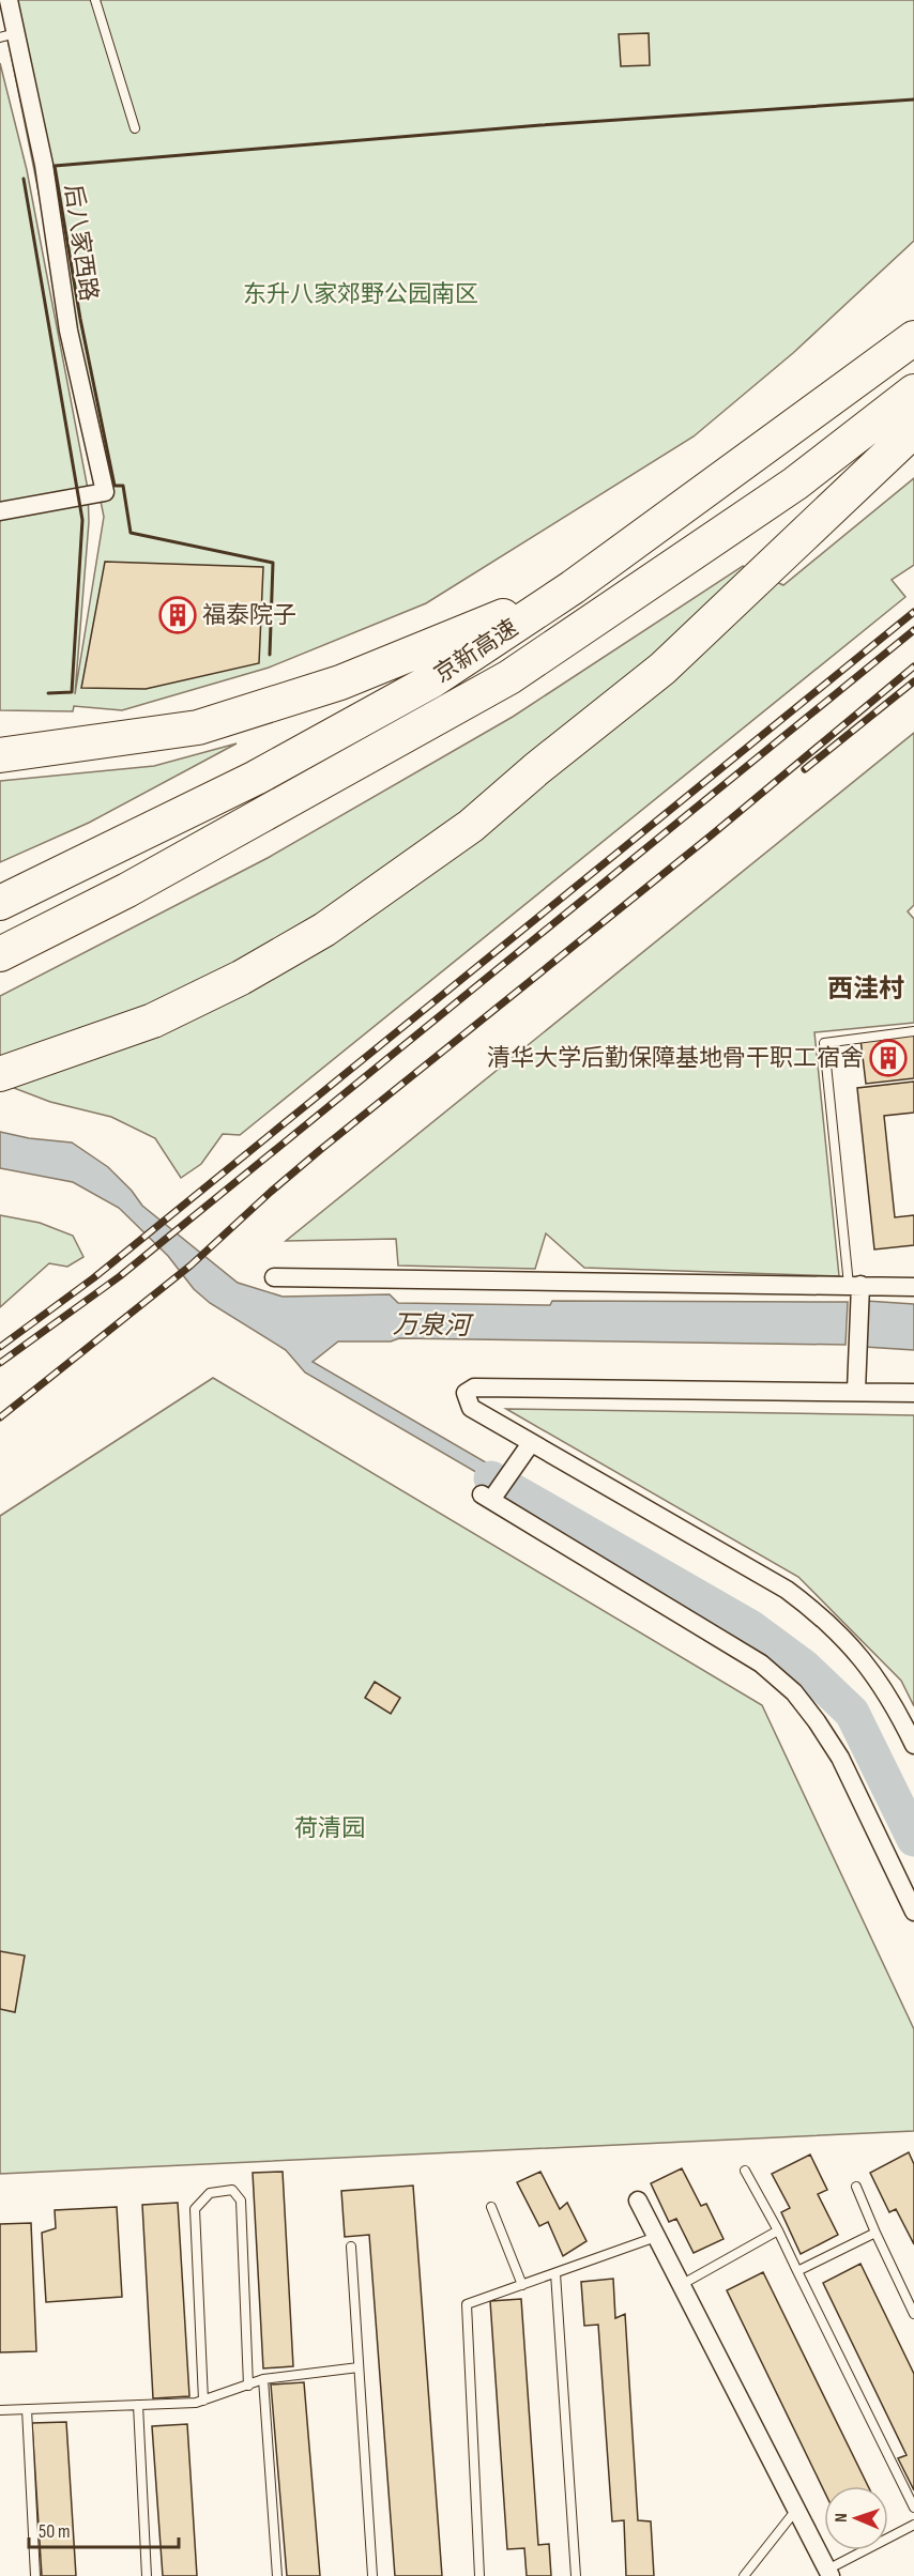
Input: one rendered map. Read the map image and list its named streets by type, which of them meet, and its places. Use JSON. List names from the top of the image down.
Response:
{
  "streets": {
    "highway": ["京新高速"],
    "street": ["后八家西路"]
  },
  "districts": ["西洼村"],
  "water": ["万泉河"],
  "parks": ["东升八家郊野公园南区", "荷清园"],
  "places": {
    "building": ["福泰院子", "清华大学后勤保障基地骨干职工宿舍"]
  },
  "scale_bar": "50 m",
  "north": "left"
}
